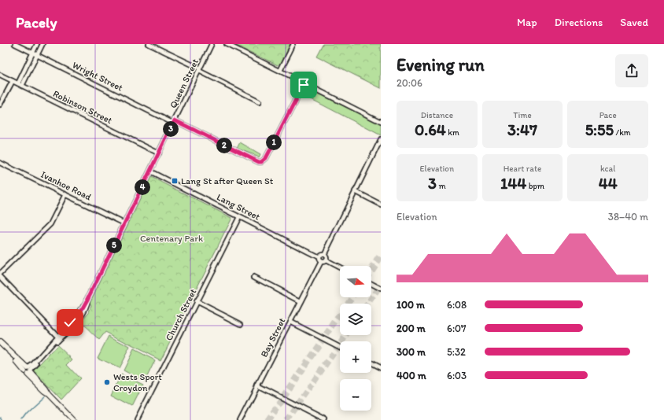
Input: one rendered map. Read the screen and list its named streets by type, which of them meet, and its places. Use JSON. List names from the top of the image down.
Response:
{
  "streets": {
    "street": [
      "Wright Street",
      "Queen Street",
      "Robinson Street",
      "Ivanhoe Road",
      "Lang Street",
      "Church Street",
      "Bay Street"
    ]
  },
  "crossings": [
    ["Wright Street", "Queen Street"],
    ["Queen Street", "Robinson Street"],
    ["Queen Street", "Ivanhoe Road"],
    ["Queen Street", "Lang Street"],
    ["Lang Street", "Church Street"],
    ["Lang Street", "Bay Street"]
  ],
  "parks": ["Centenary Park"],
  "places": {
    "transit": ["Lang St after Queen St"],
    "other": ["Wests Sport Croydon"]
  },
  "north": "right",
  "page": {
    "header": "Pacely",
    "nav": ["Map", "Directions", "Saved"],
    "heading": ["Evening run", "20:06"],
    "stats": [
      ["Distance", "0.64 km"],
      ["Time", "3:47"],
      ["Pace", "5:55 /km"],
      ["Elevation", "3 m"],
      ["Heart rate", "144 bpm"],
      ["kcal", "44"]
    ],
    "pins": [
      "3",
      "1",
      "2",
      "4",
      "5"
    ],
    "chart": ["Elevation", "38–40 m"],
    "map_buttons": ["+", "−"],
    "list": [
      {
        "name": "100 m",
        "note": "6:08"
      },
      {
        "name": "200 m",
        "note": "6:07"
      },
      {
        "name": "300 m",
        "note": "5:32"
      },
      {
        "name": "400 m",
        "note": "6:03"
      }
    ]
  }
}
